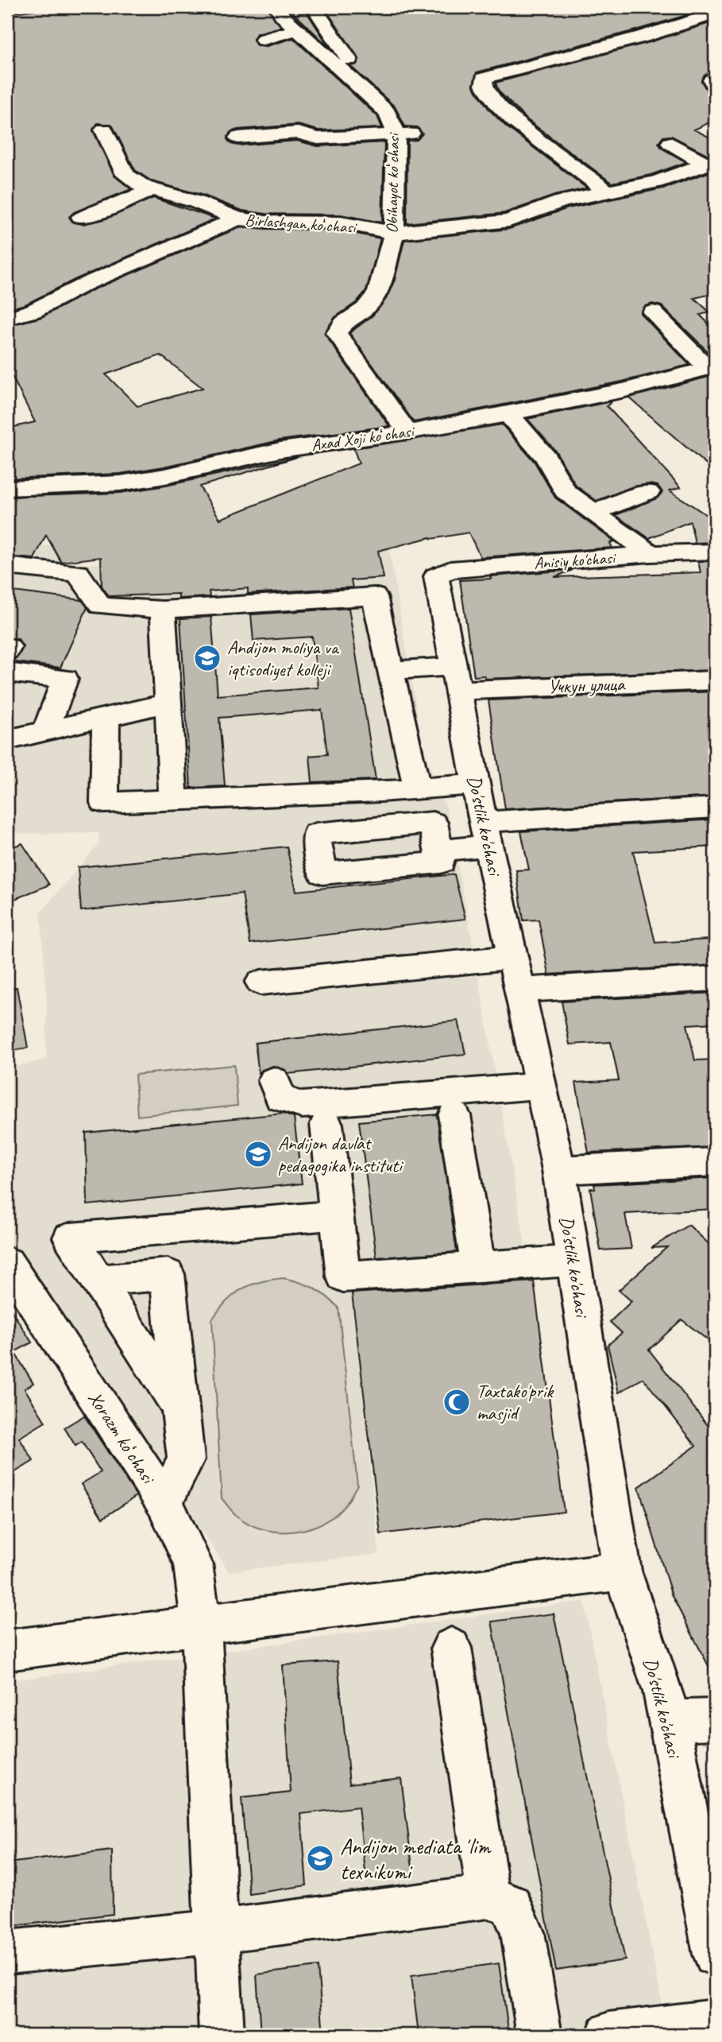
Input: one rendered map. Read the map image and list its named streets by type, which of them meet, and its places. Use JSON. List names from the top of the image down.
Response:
{
  "streets": {
    "street": [
      "Obihayot koʻchasi",
      "Birlashgan koʻchasi",
      "Axad Xoji koʻchasi",
      "Anisiy ko'chasi",
      "Учкун улица",
      "Do'stlik ko'chasi",
      "Xorazm koʻchasi"
    ]
  },
  "crossings": [
    ["Obihayot koʻchasi", "Birlashgan koʻchasi"],
    ["Obihayot koʻchasi", "Axad Xoji koʻchasi"],
    ["Anisiy ko'chasi", "Do'stlik ko'chasi"],
    ["Учкун улица", "Do'stlik ko'chasi"]
  ],
  "places": {
    "school or university": ["Andijon moliya va iqtisodiyet kolleji", "Andijon davlat pedagogika instituti", "Andijon mediataʼlim texnikumi"],
    "mosque": ["Taxtako'prik masjid"]
  }
}
